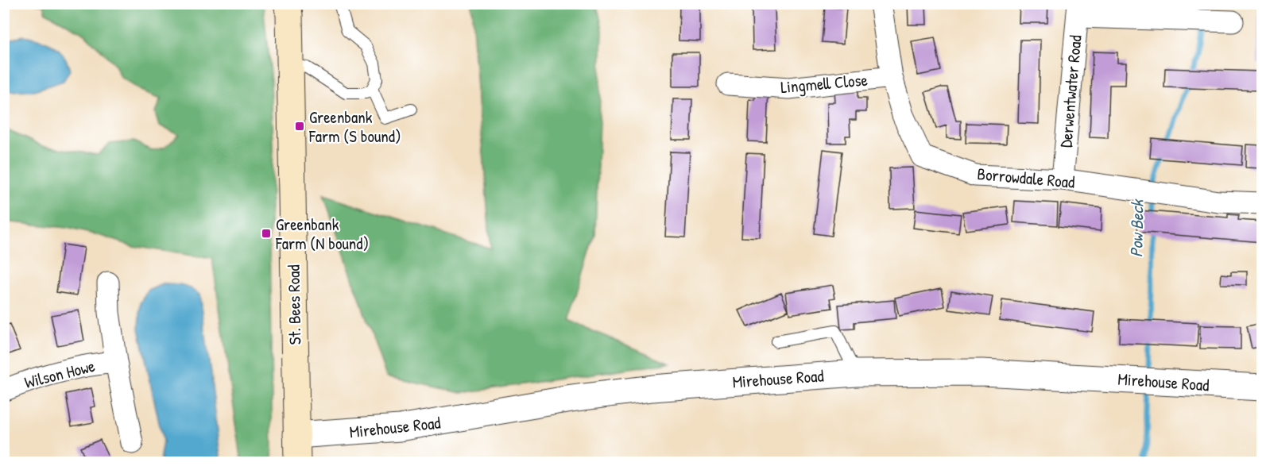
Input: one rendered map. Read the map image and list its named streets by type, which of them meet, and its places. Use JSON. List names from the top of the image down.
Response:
{
  "streets": {
    "main road": ["St. Bees Road"],
    "street": [
      "Lingmell Close",
      "Derwentwater Road",
      "Borrowdale Road",
      "Wilson Howe",
      "Mirehouse Road"
    ]
  },
  "crossings": [
    ["Lingmell Close", "Borrowdale Road"],
    ["Derwentwater Road", "Borrowdale Road"],
    ["St. Bees Road", "Mirehouse Road"]
  ],
  "water": ["Pow Beck"],
  "places": {
    "transit": ["Greenbank Farm (S bound)", "Greenbank Farm (N bound)"]
  }
}
